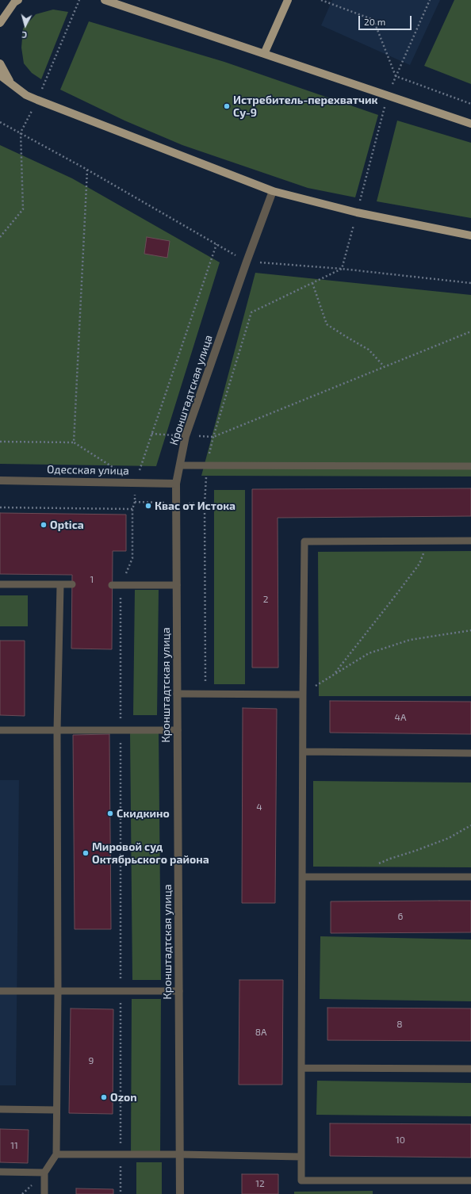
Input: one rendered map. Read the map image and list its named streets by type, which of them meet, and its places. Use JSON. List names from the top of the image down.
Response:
{
  "streets": {
    "street": ["Кронштадтская улица", "Одесская улица"]
  },
  "crossings": [
    ["Кронштадтская улица", "Одесская улица"]
  ],
  "places": [
    "Истребитель-перехватчик Су-9",
    "Квас от Истока",
    "Optica",
    "Скидкино",
    "Мировой суд Октябрьского района",
    "Ozon"
  ],
  "house_numbers": [
    "1",
    "2",
    "4А",
    "4",
    "6",
    "8",
    "8А",
    "9",
    "10",
    "11",
    "12"
  ],
  "scale_bar": "20 m",
  "north": "bottom"
}
